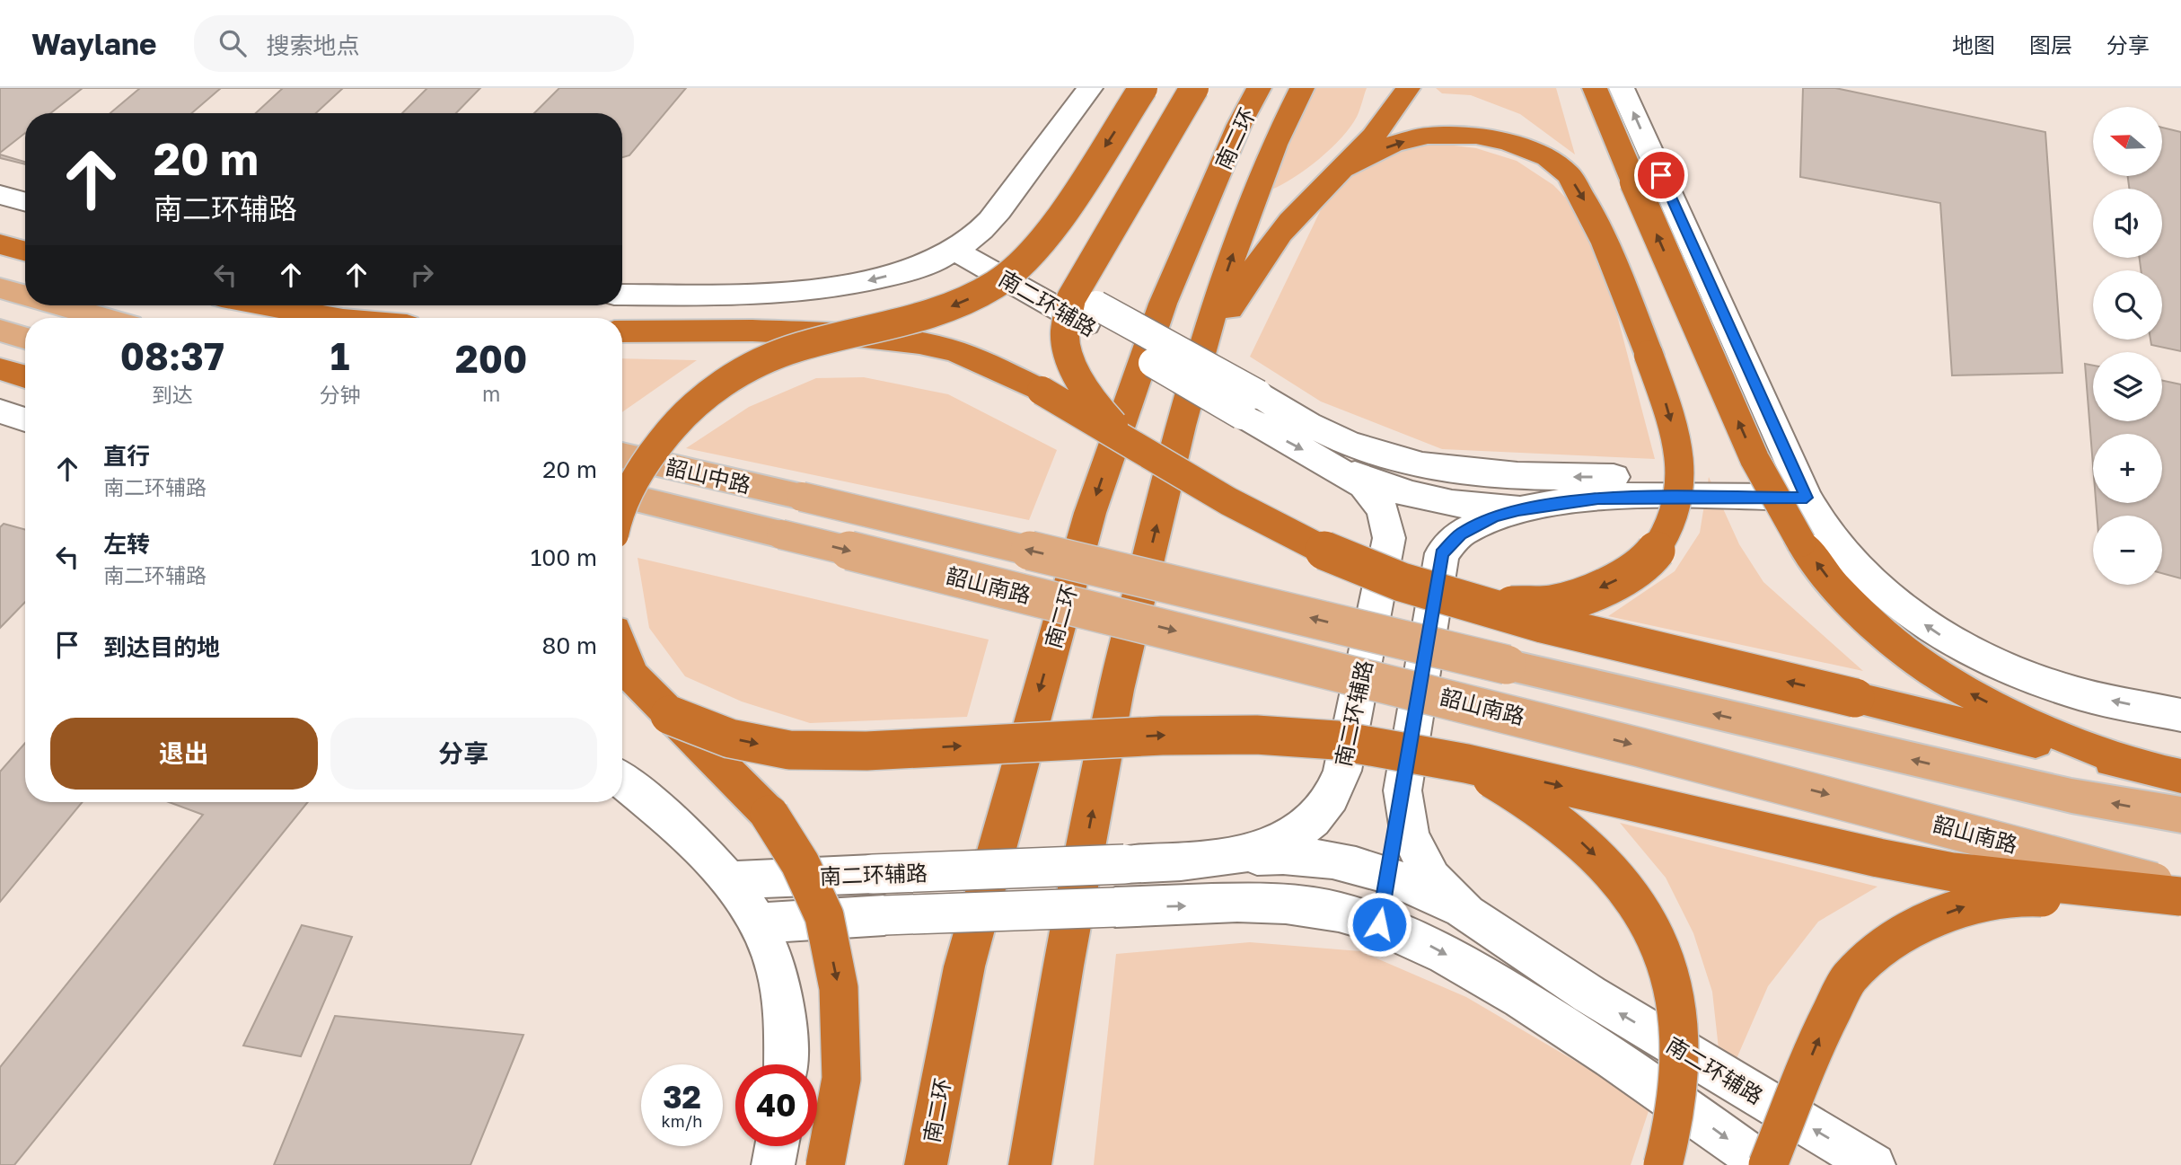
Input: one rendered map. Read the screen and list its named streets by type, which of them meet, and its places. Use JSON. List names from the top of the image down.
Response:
{
  "streets": {
    "highway": ["南二环"],
    "main road": ["韶山中路", "韶山南路"],
    "street": ["南二环辅路"]
  },
  "crossings": [
    ["韶山中路", "韶山南路"]
  ],
  "north": "left",
  "page": {
    "header": "Waylane",
    "search": "搜索地点",
    "nav": ["地图", "图层", "分享"],
    "map_buttons": ["+", "−"],
    "turn": ["20 m", "南二环辅路"],
    "eta": [
      "08:37",
      "到达",
      "1",
      "分钟",
      "200",
      "m"
    ],
    "list": [
      {
        "name": "直行",
        "note": "南二环辅路",
        "value": "20 m"
      },
      {
        "name": "左转",
        "note": "南二环辅路",
        "value": "100 m"
      },
      {
        "name": "到达目的地",
        "value": "80 m"
      }
    ],
    "buttons": ["退出", "分享"],
    "speed": "32 km/h",
    "limit": "40"
  }
}
